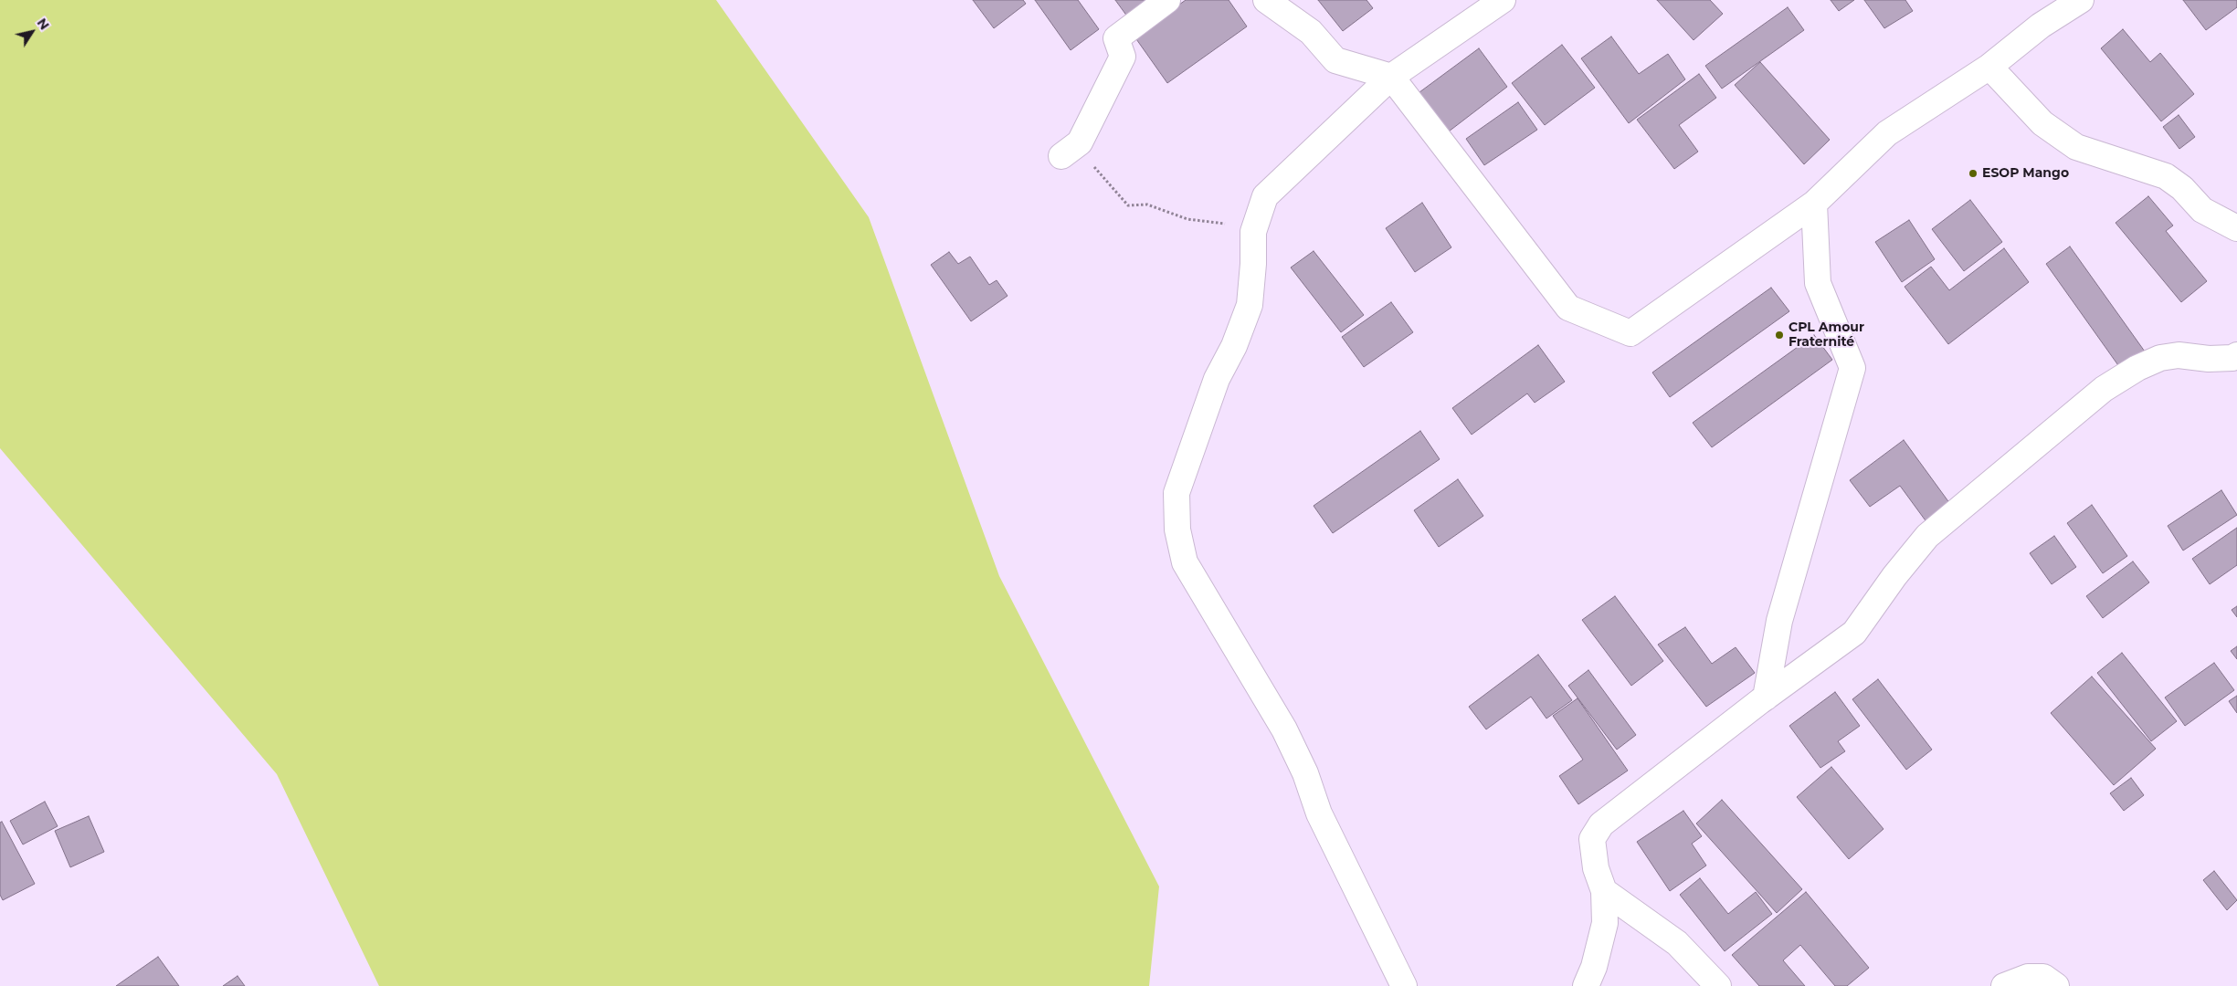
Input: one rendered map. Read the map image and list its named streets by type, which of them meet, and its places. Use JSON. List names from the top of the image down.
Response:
{
  "places": ["ESOP Mango", "CPL Amour Fraternité"],
  "north": "top right"
}
